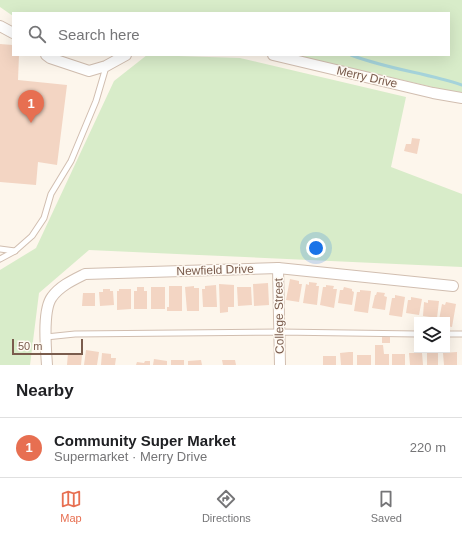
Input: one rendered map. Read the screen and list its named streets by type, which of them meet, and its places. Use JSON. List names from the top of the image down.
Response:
{
  "streets": {
    "street": ["Merry Drive", "Newfield Drive", "College Street"]
  },
  "crossings": [
    ["Newfield Drive", "College Street"]
  ],
  "scale_bar": "50 m",
  "page": {
    "search": "Search here",
    "pins": "1",
    "scale": "50 m",
    "heading": "Nearby",
    "list": [
      {
        "mark": "1",
        "name": "Community Super Market",
        "note": "Supermarket · Merry Drive",
        "value": "220 m"
      }
    ],
    "nav": ["Map", "Directions", "Saved"]
  }
}
